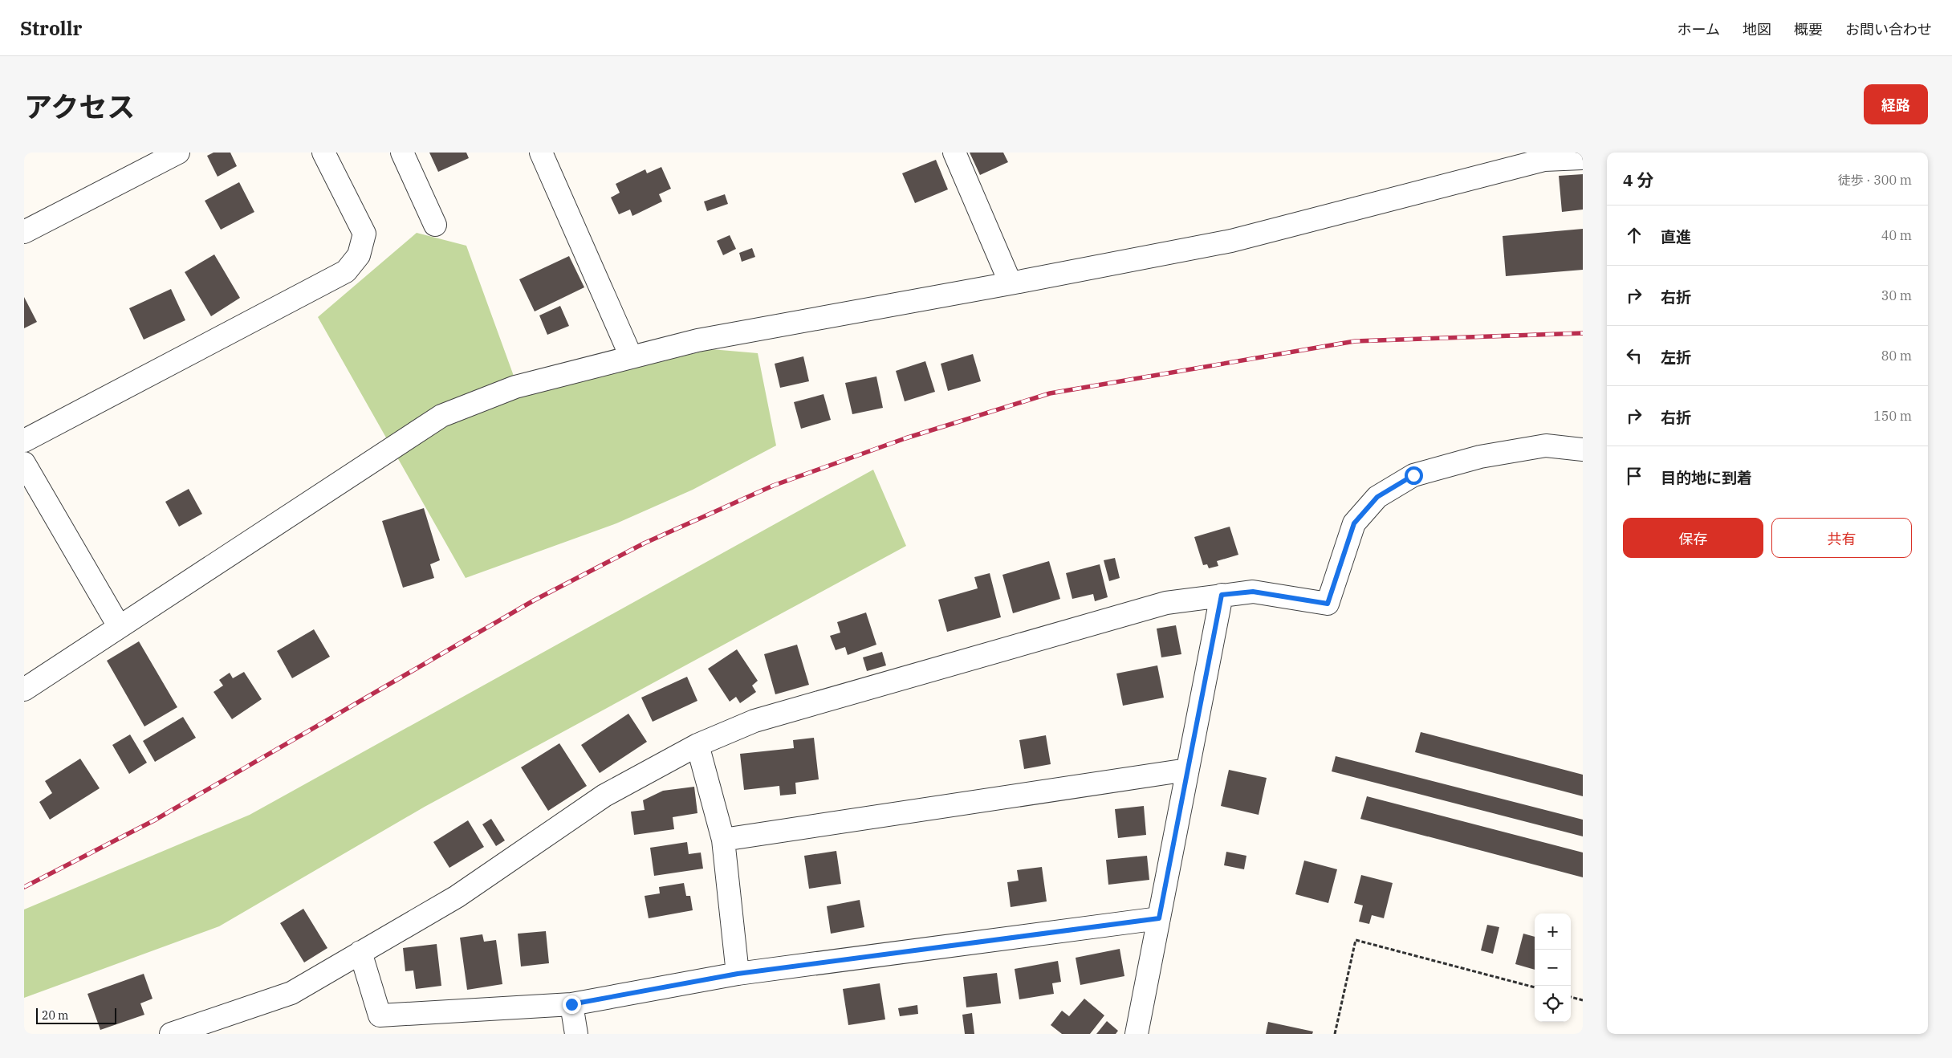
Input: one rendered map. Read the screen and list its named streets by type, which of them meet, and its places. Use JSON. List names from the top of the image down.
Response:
{
  "scale_bar": "20 m",
  "page": {
    "header": "Strollr",
    "nav": [
      "ホーム",
      "地図",
      "概要",
      "お問い合わせ"
    ],
    "title": "アクセス",
    "buttons": [
      "経路",
      ["保存", "共有"]
    ],
    "heading": ["4 分", "徒歩 · 300 m"],
    "list": [
      ["直進", "40 m"],
      ["右折", "30 m"],
      ["左折", "80 m"],
      ["右折", "150 m"],
      "目的地に到着"
    ],
    "map_buttons": ["+", "−"],
    "scale": "20 m"
  }
}
